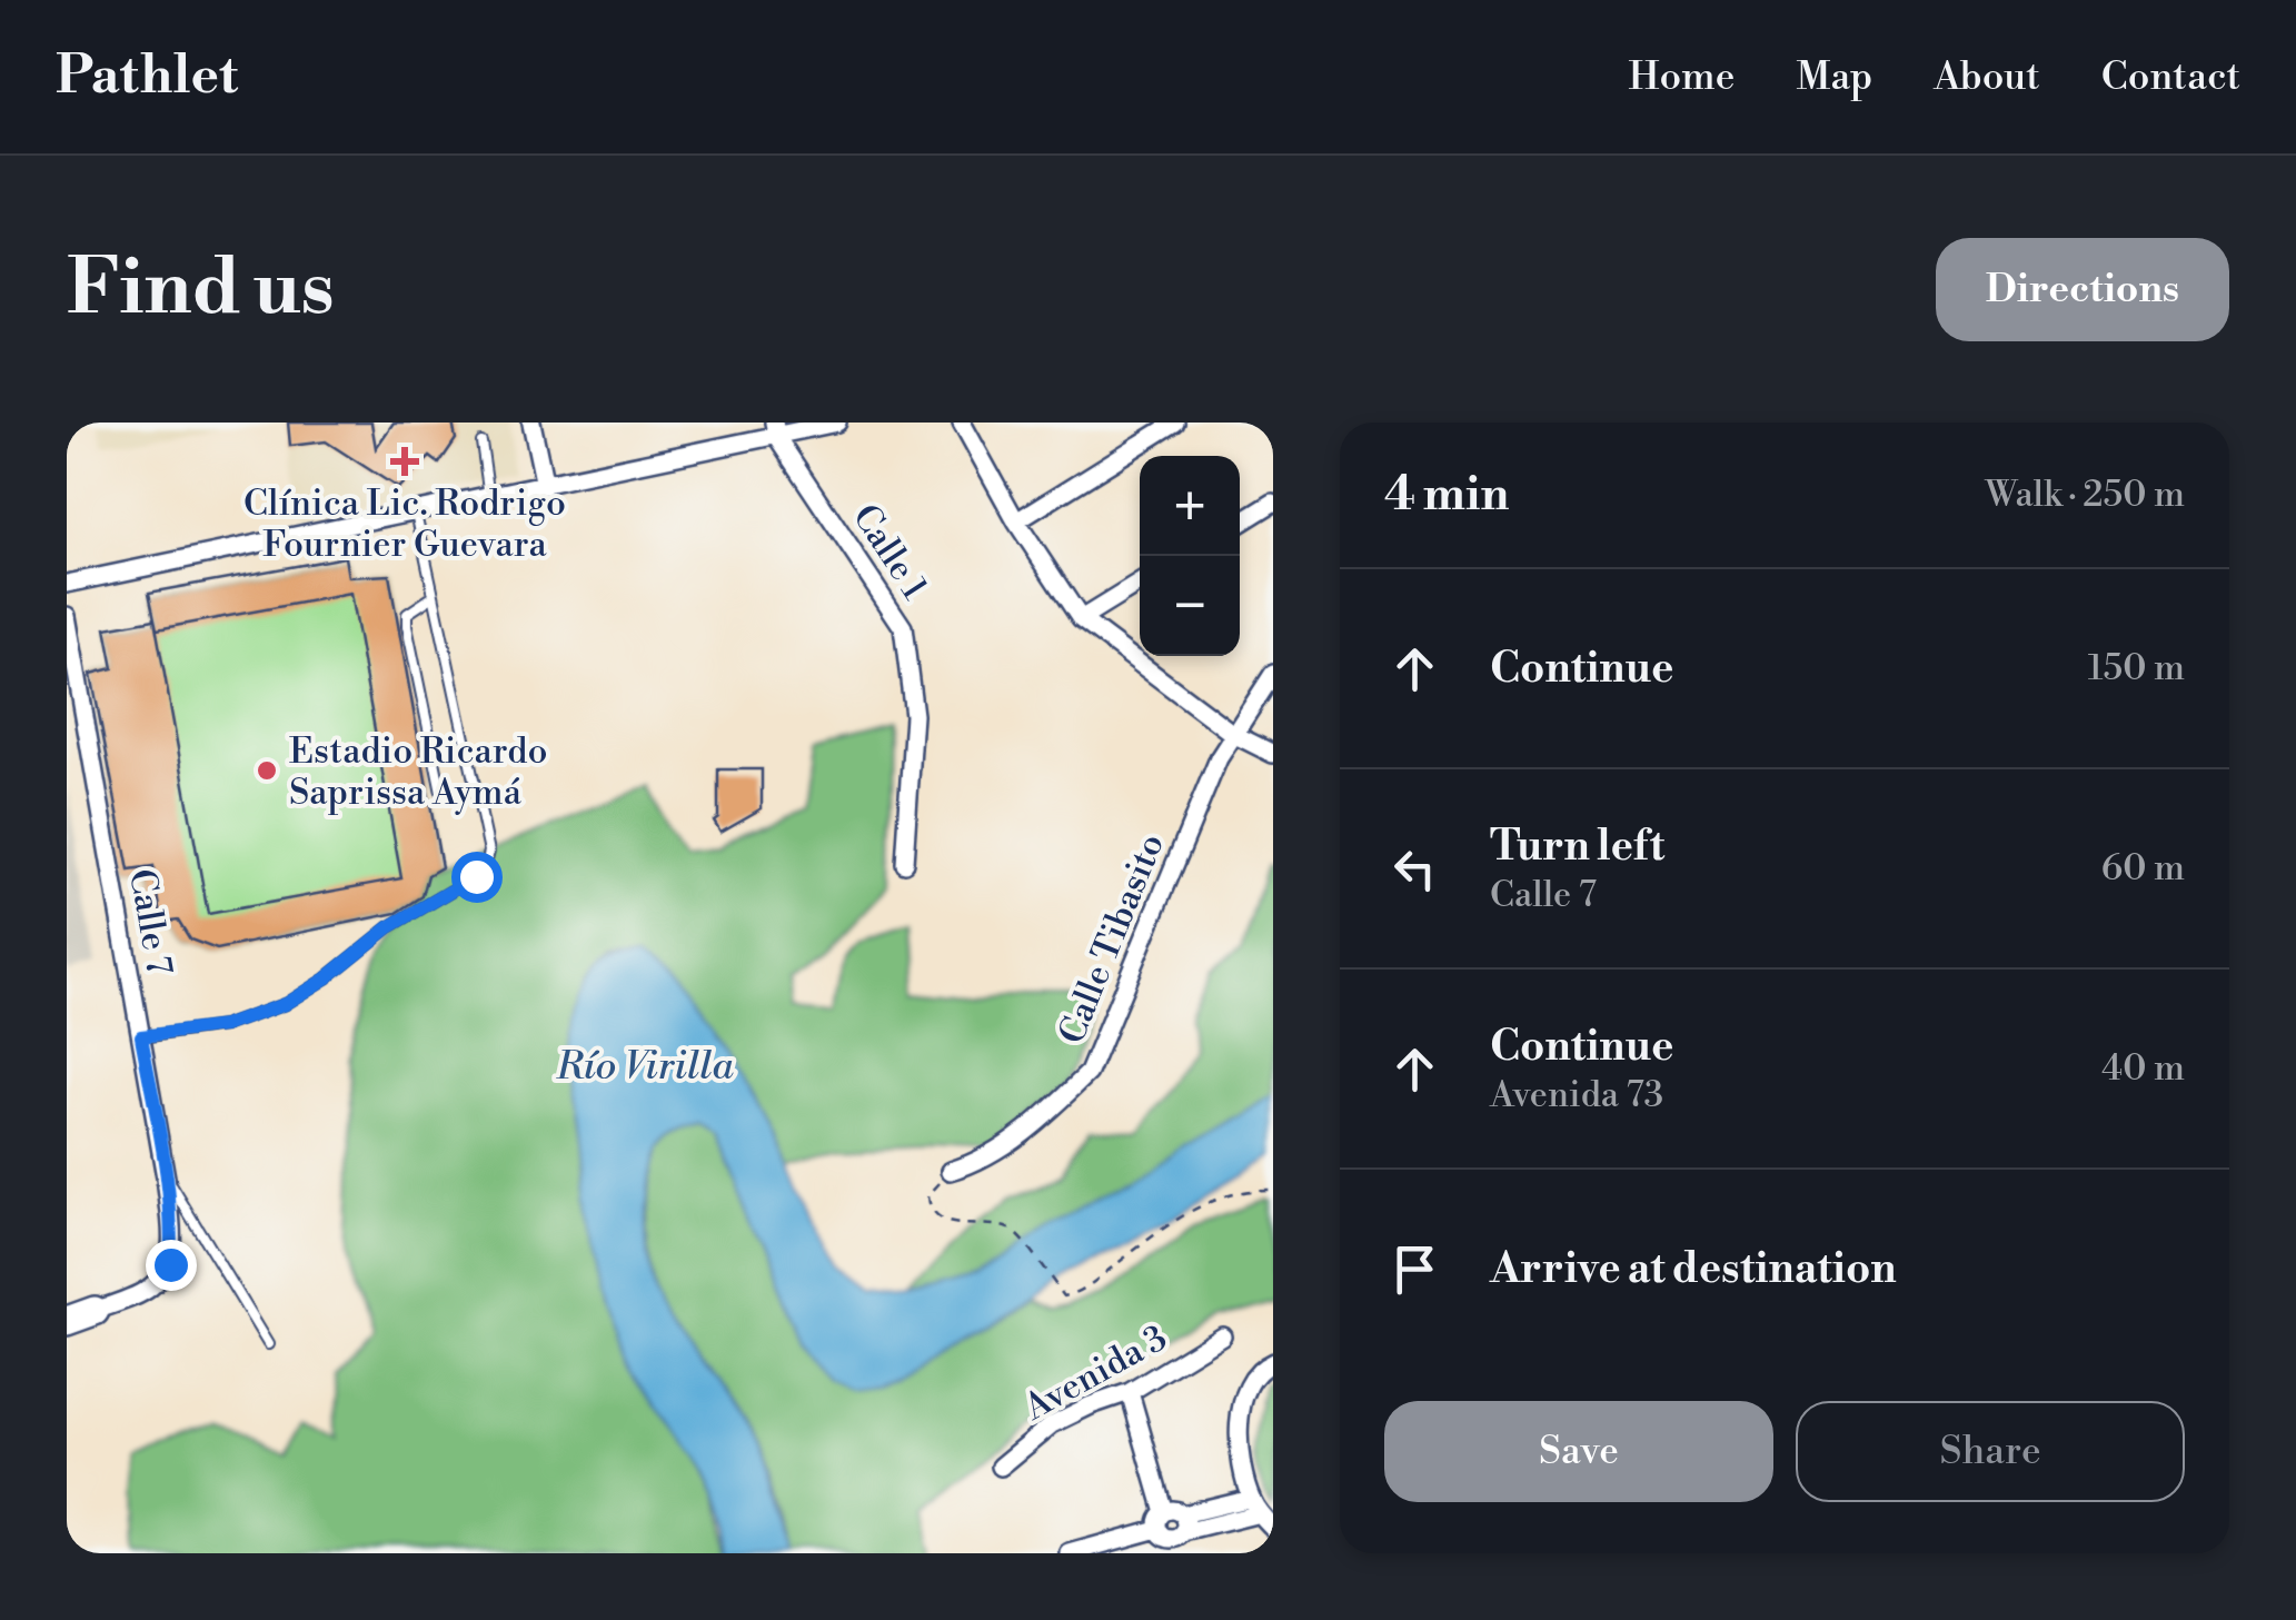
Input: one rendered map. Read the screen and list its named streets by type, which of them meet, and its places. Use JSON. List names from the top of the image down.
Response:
{
  "streets": {
    "street": [
      "Calle 1",
      "Calle 7",
      "Calle Tibasito",
      "Avenida 3"
    ]
  },
  "water": ["Río Virilla"],
  "places": {
    "health": ["Clínica Lic. Rodrigo Fournier Guevara"],
    "other": ["Estadio Ricardo Saprissa Aymá"]
  },
  "page": {
    "header": "Pathlet",
    "nav": [
      "Home",
      "Map",
      "About",
      "Contact"
    ],
    "buttons": [
      "Directions",
      ["Save", "Share"]
    ],
    "title": "Find us",
    "heading": ["4 min", "Walk · 250 m"],
    "map_buttons": ["+", "−"],
    "list": [
      ["Continue", "150 m"],
      ["Turn left", "Calle 7", "60 m"],
      ["Continue", "Avenida 73", "40 m"],
      "Arrive at destination"
    ]
  }
}
